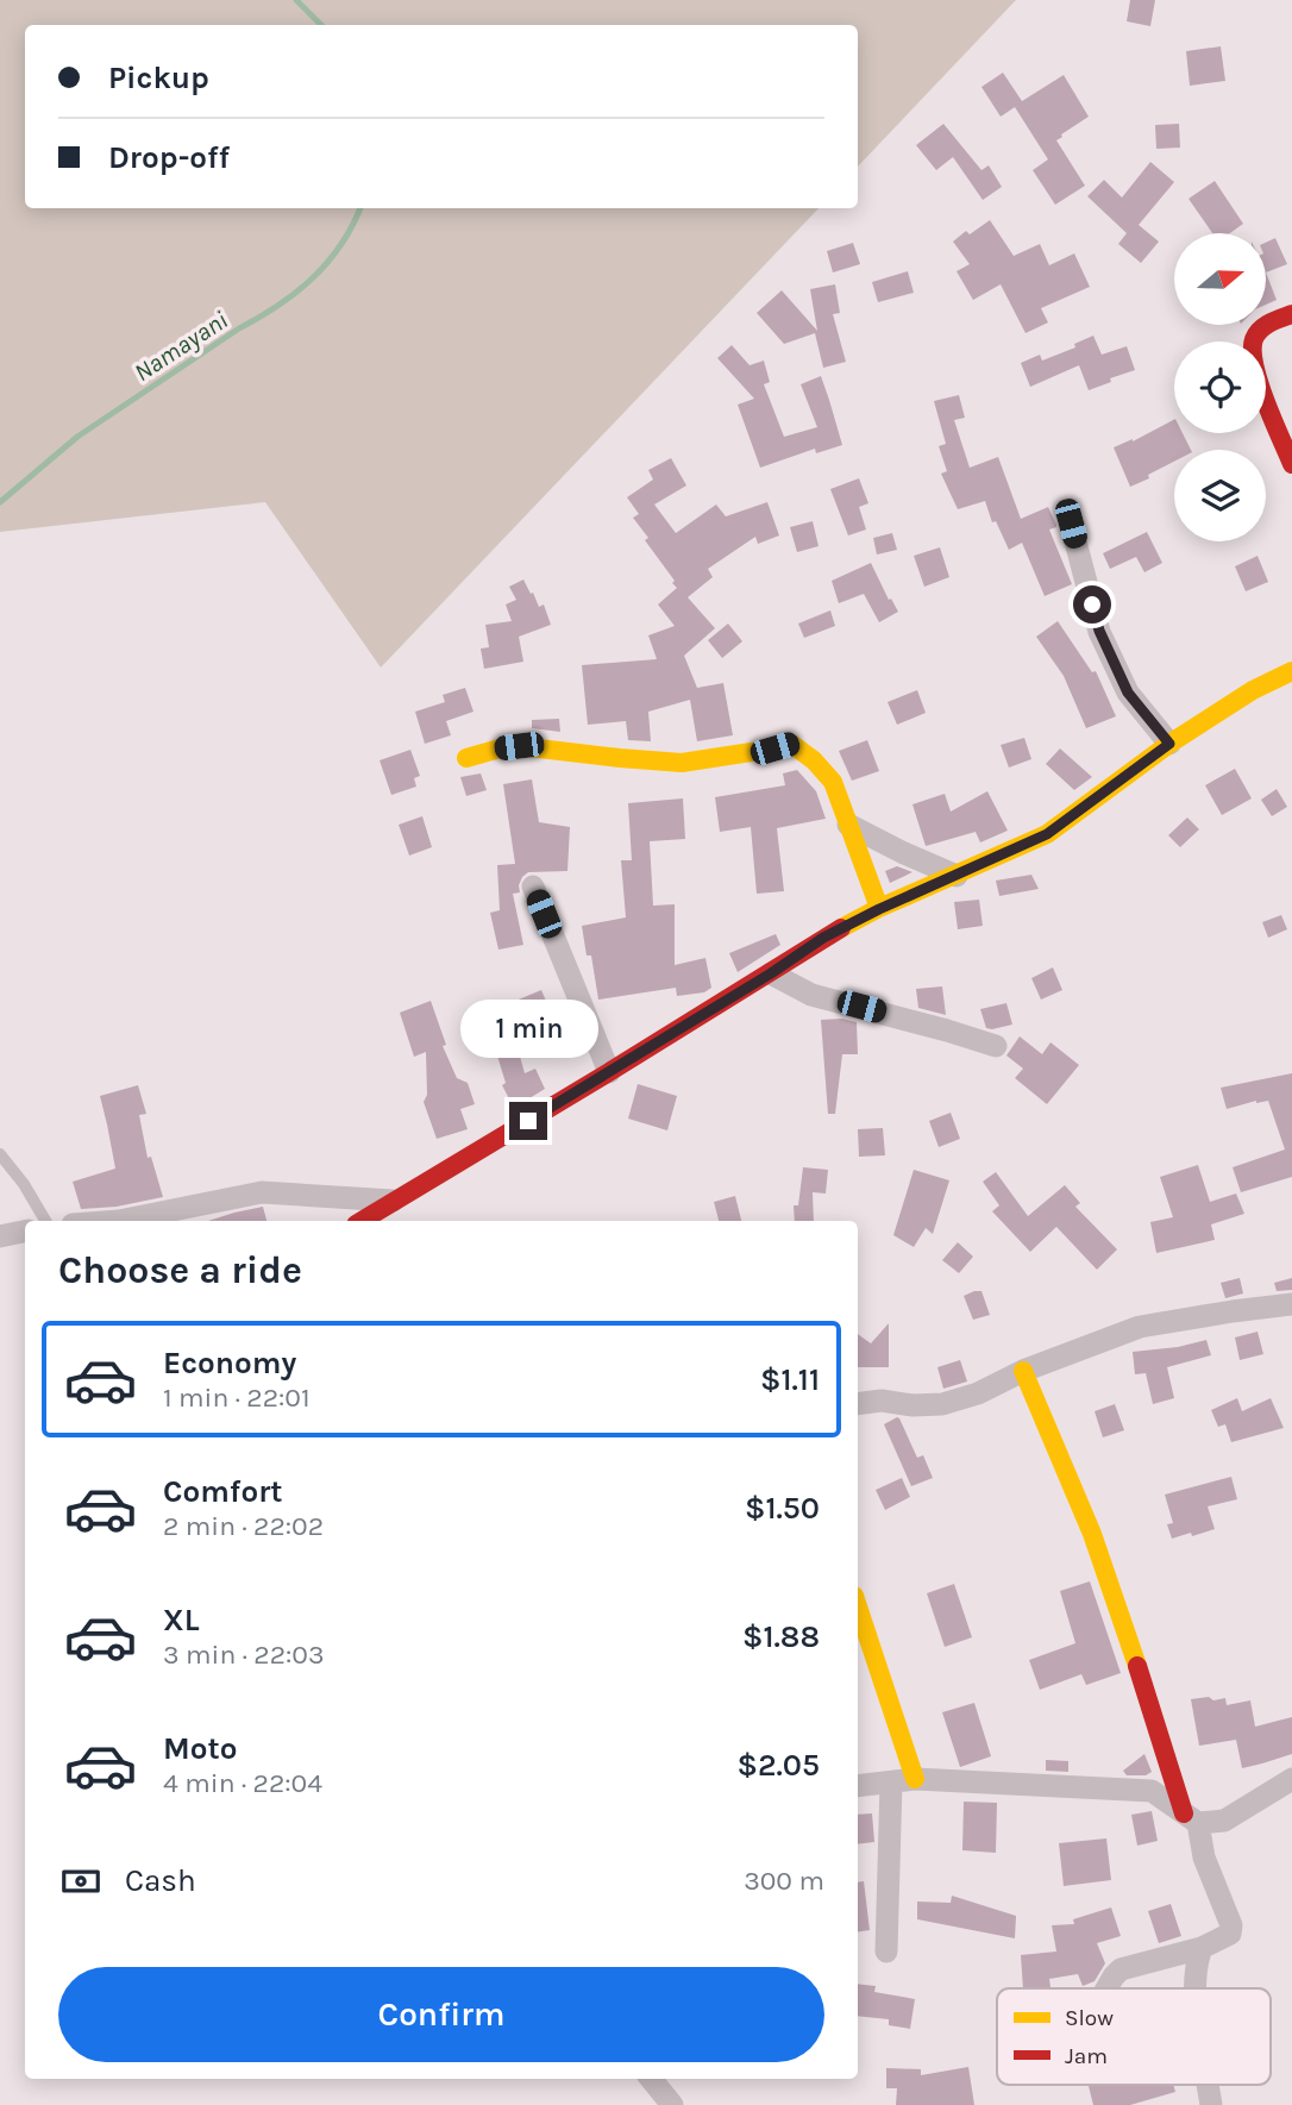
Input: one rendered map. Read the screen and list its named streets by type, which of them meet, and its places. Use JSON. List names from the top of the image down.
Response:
{
  "water": ["Namayani"],
  "legend": ["Slow", "Jam"],
  "north": "right",
  "page": {
    "banner": ["Pickup", "Drop-off"],
    "bubble": "1 min",
    "heading": "Choose a ride",
    "list": [
      {
        "name": "Economy",
        "note": "1 min · 22:01",
        "value": "$1.11"
      },
      {
        "name": "Comfort",
        "note": "2 min · 22:02",
        "value": "$1.50"
      },
      {
        "name": "XL",
        "note": "3 min · 22:03",
        "value": "$1.88"
      },
      {
        "name": "Moto",
        "note": "4 min · 22:04",
        "value": "$2.05"
      }
    ],
    "pay": ["Cash", "300 m"],
    "buttons": "Confirm"
  }
}
